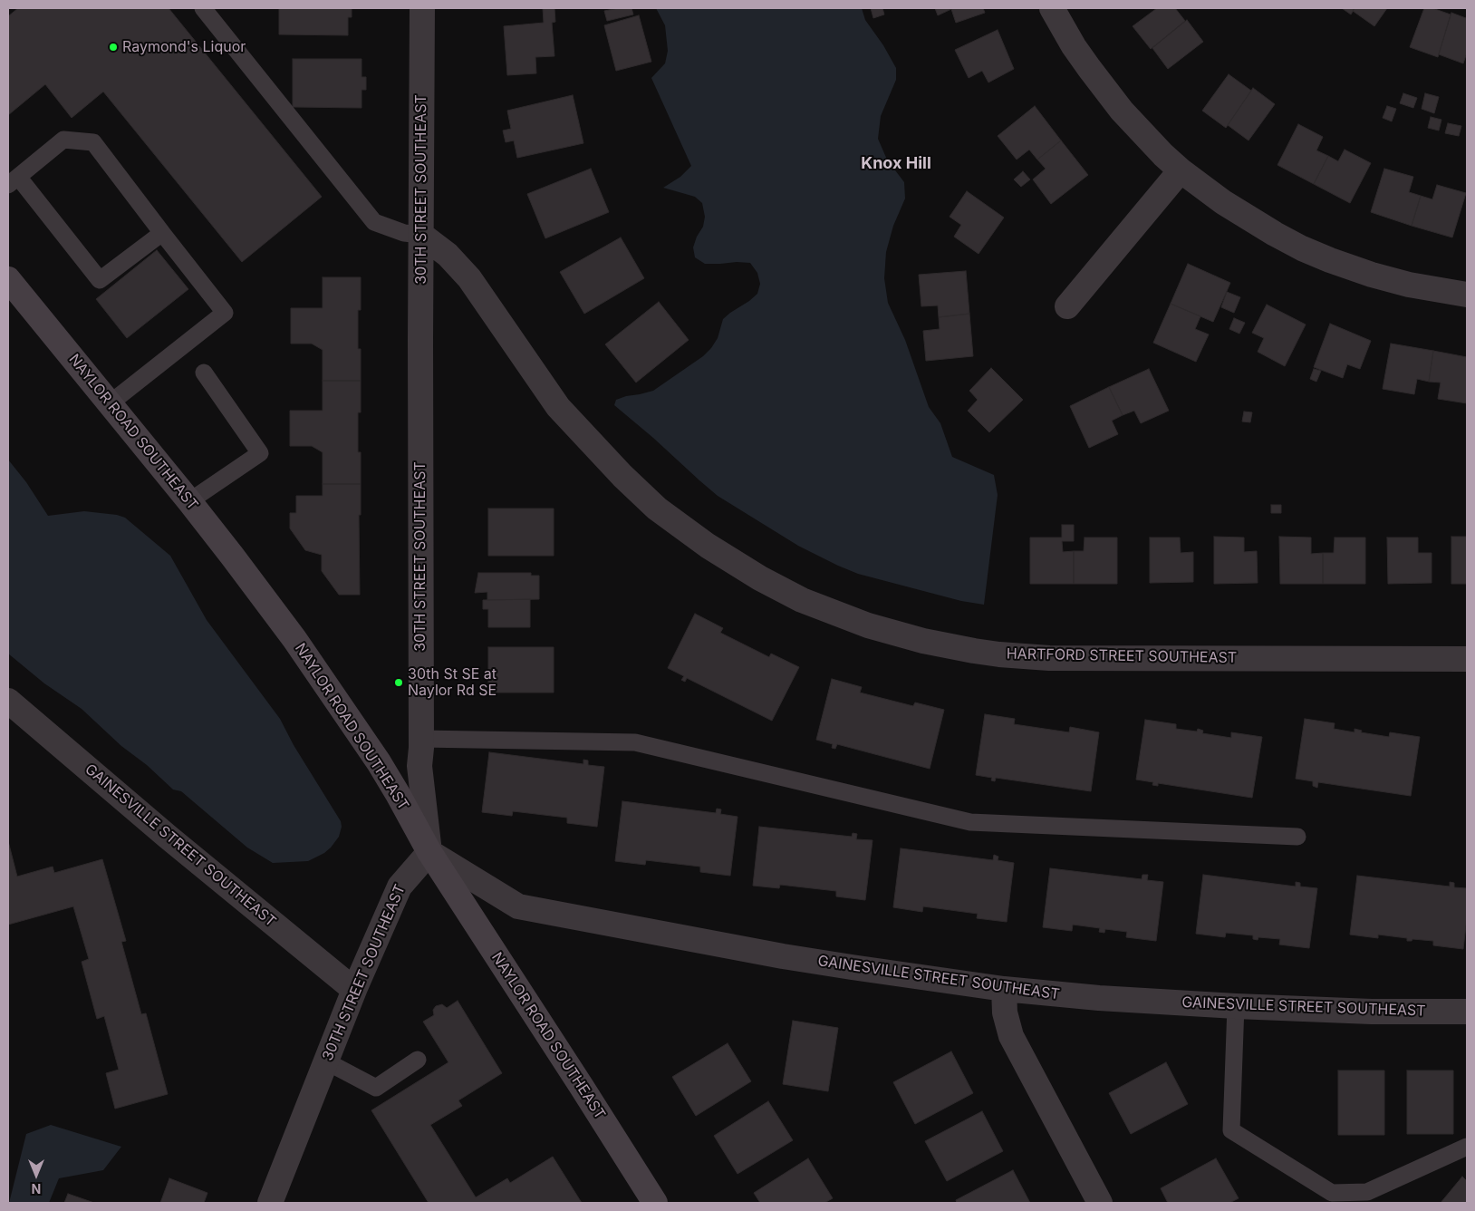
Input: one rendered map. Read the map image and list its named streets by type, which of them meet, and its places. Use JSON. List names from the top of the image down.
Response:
{
  "streets": {
    "main road": ["NAYLOR ROAD SOUTHEAST"],
    "street": ["30TH STREET SOUTHEAST", "HARTFORD STREET SOUTHEAST", "GAINESVILLE STREET SOUTHEAST"]
  },
  "crossings": [
    ["30TH STREET SOUTHEAST", "NAYLOR ROAD SOUTHEAST"],
    ["30TH STREET SOUTHEAST", "HARTFORD STREET SOUTHEAST"],
    ["30TH STREET SOUTHEAST", "GAINESVILLE STREET SOUTHEAST"],
    ["NAYLOR ROAD SOUTHEAST", "GAINESVILLE STREET SOUTHEAST"]
  ],
  "districts": ["Knox Hill"],
  "places": ["Raymond's Liquor", "30th St SE at Naylor Rd SE"],
  "north": "bottom"
}
